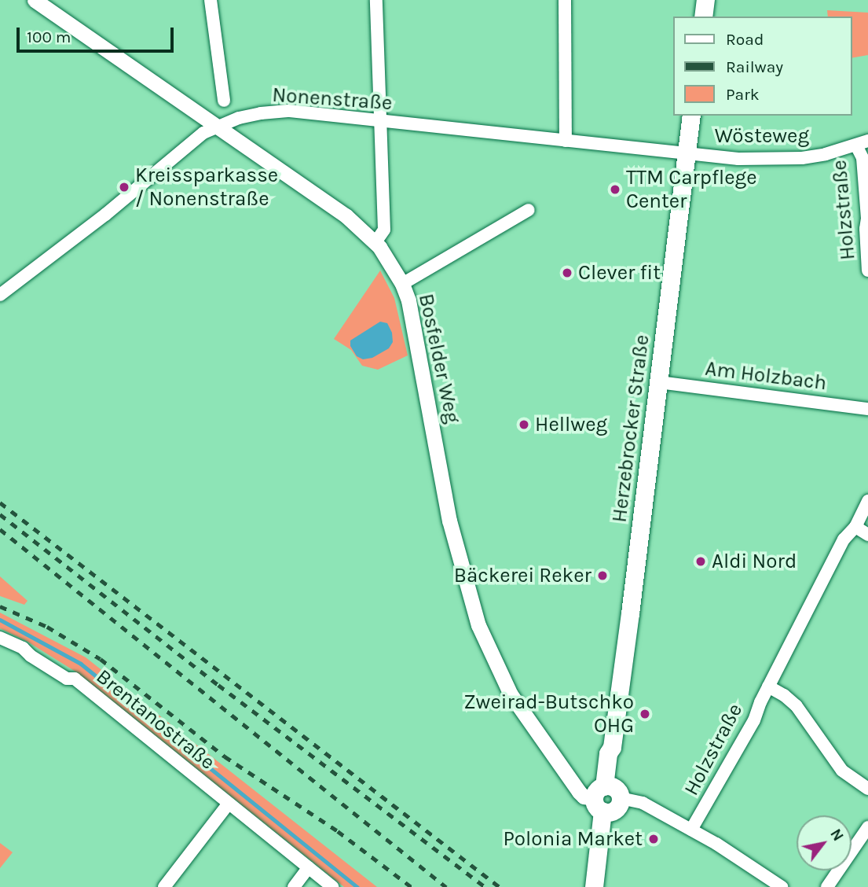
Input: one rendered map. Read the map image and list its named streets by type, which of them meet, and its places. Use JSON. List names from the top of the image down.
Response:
{
  "streets": {
    "main road": ["Herzebrocker Straße"],
    "street": [
      "Nonenstraße",
      "Wösteweg",
      "Holzstraße",
      "Bosfelder Weg",
      "Am Holzbach",
      "Brentanostraße"
    ]
  },
  "crossings": [
    ["Nonenstraße", "Wösteweg"],
    ["Nonenstraße", "Bosfelder Weg"],
    ["Nonenstraße", "Herzebrocker Straße"],
    ["Wösteweg", "Holzstraße"],
    ["Wösteweg", "Herzebrocker Straße"],
    ["Bosfelder Weg", "Herzebrocker Straße"],
    ["Am Holzbach", "Herzebrocker Straße"]
  ],
  "places": [
    "Kreissparkasse / Nonenstraße",
    "TTM Carpflege Center",
    "Clever fit",
    "Hellweg",
    "Aldi Nord",
    "Bäckerei Reker",
    "Zweirad-Butschko OHG",
    "Polonia Market"
  ],
  "legend": ["Road", "Railway", "Park"],
  "scale_bar": "100 m",
  "north": "top right"
}
